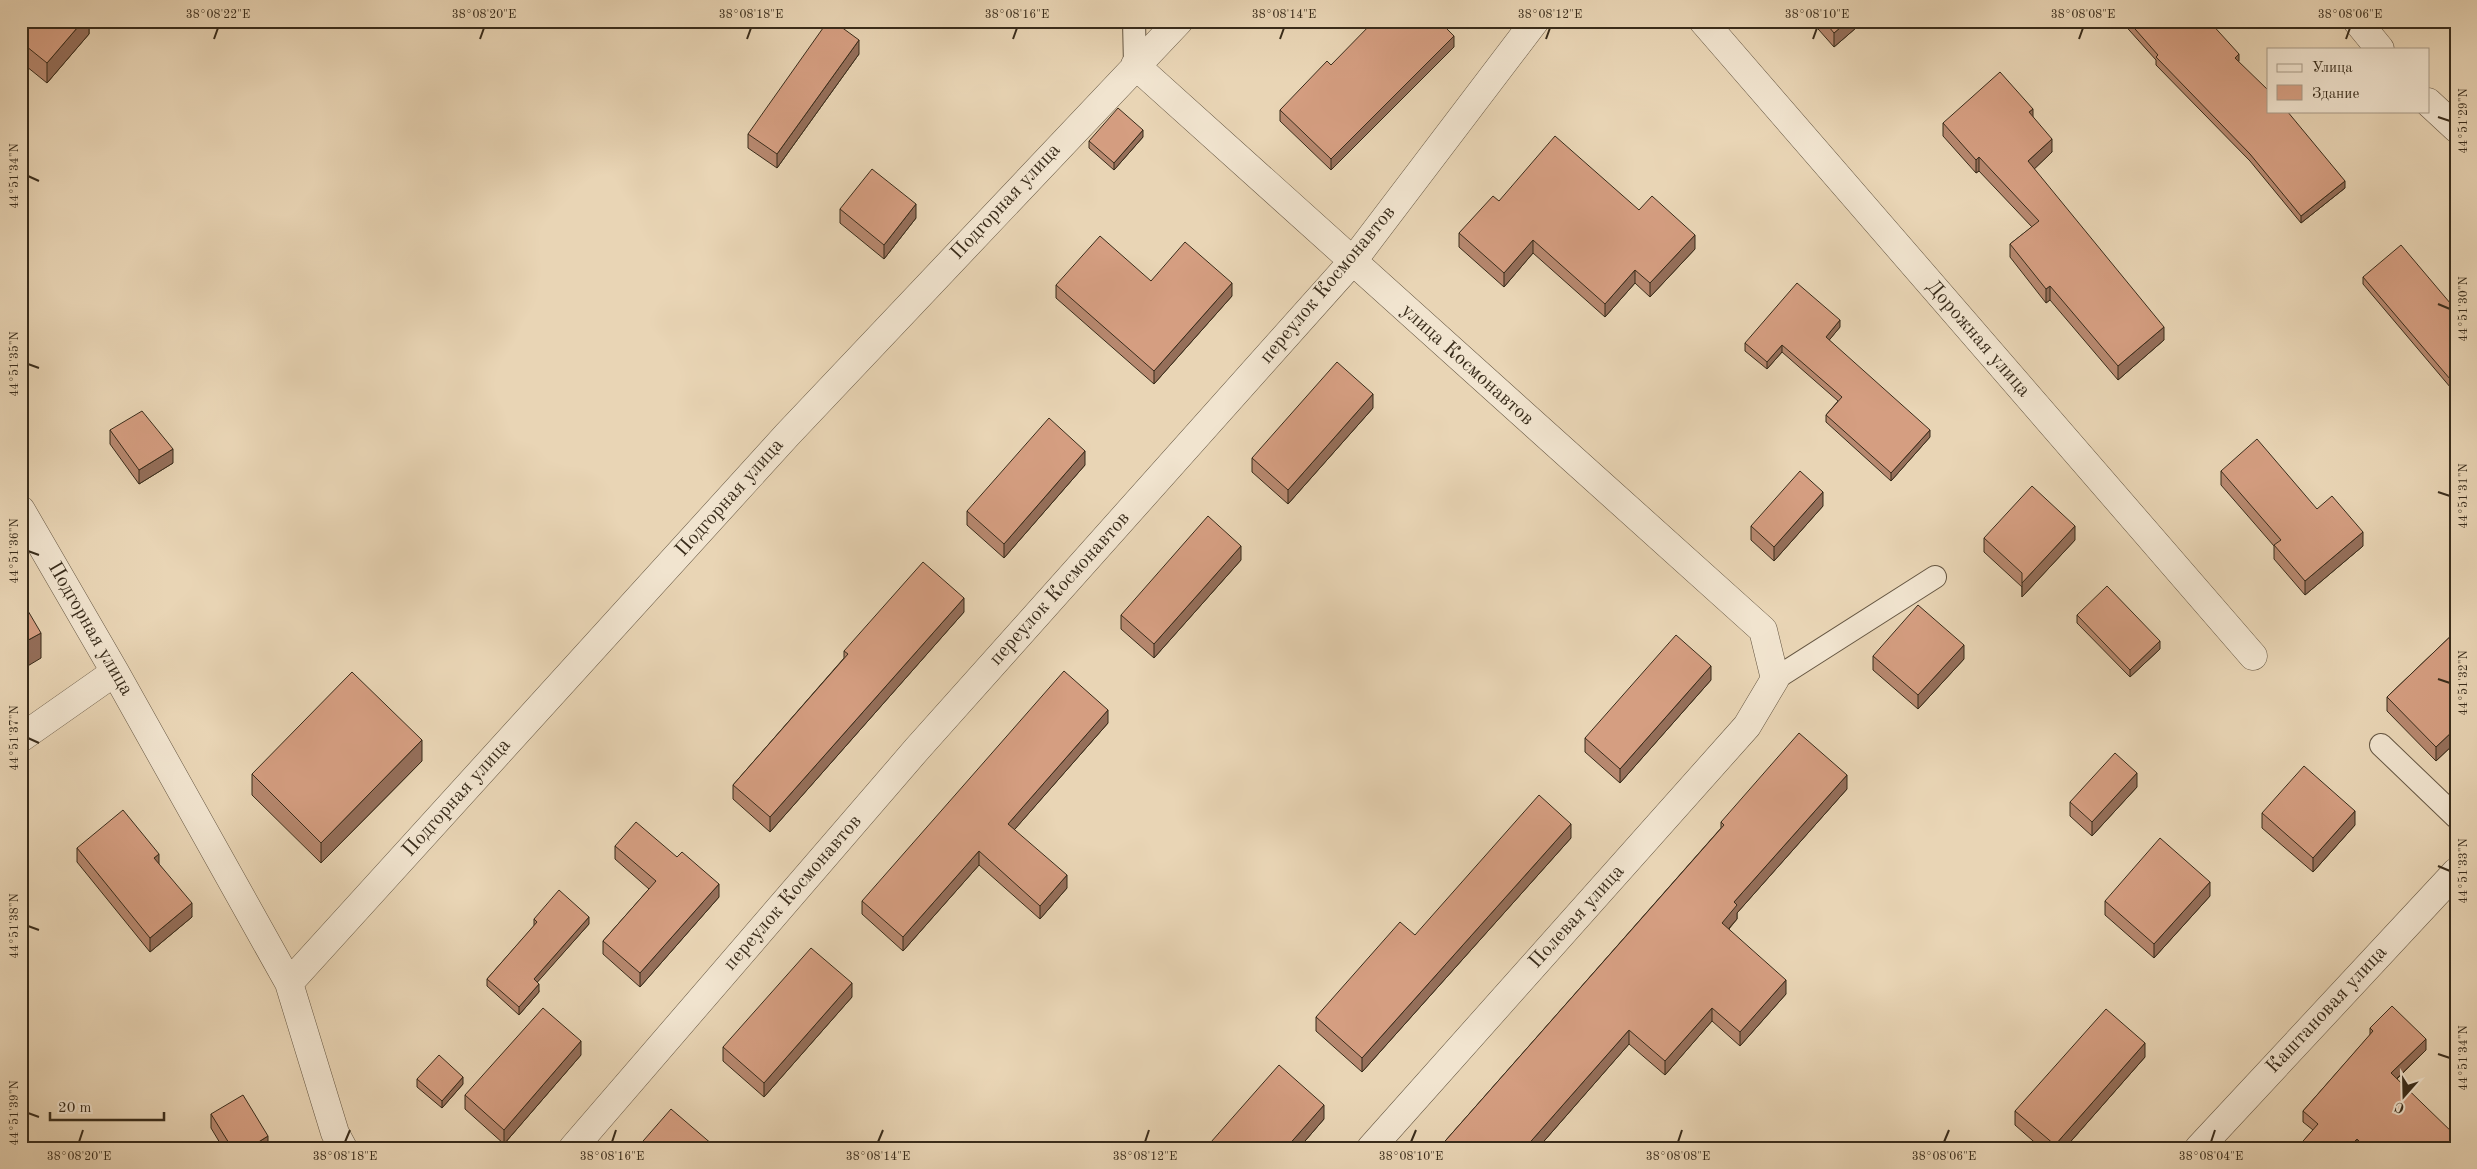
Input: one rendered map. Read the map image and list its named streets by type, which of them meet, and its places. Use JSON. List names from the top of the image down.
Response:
{
  "streets": {
    "street": [
      "Подгорная улица",
      "переулок Космонавтов",
      "Дорожная улица",
      "улица Космонавтов",
      "Полевая улица",
      "Каштановая улица"
    ]
  },
  "crossings": [
    ["Подгорная улица", "улица Космонавтов"],
    ["переулок Космонавтов", "улица Космонавтов"],
    ["улица Космонавтов", "Полевая улица"]
  ],
  "legend": ["Улица", "Здание"],
  "scale_bar": "20 m",
  "north": "bottom",
  "coordinates": [
    "38°08'22\"E",
    "38°08'20\"E",
    "38°08'18\"E",
    "38°08'16\"E",
    "38°08'14\"E",
    "38°08'12\"E",
    "38°08'10\"E",
    "38°08'08\"E",
    "38°08'06\"E",
    "44°51'29\"N",
    "44°51'34\"N",
    "44°51'30\"N",
    "44°51'35\"N",
    "44°51'31\"N",
    "44°51'36\"N",
    "44°51'32\"N",
    "44°51'37\"N",
    "44°51'33\"N",
    "44°51'38\"N",
    "44°51'39\"N",
    "38°08'04\"E"
  ]
}
